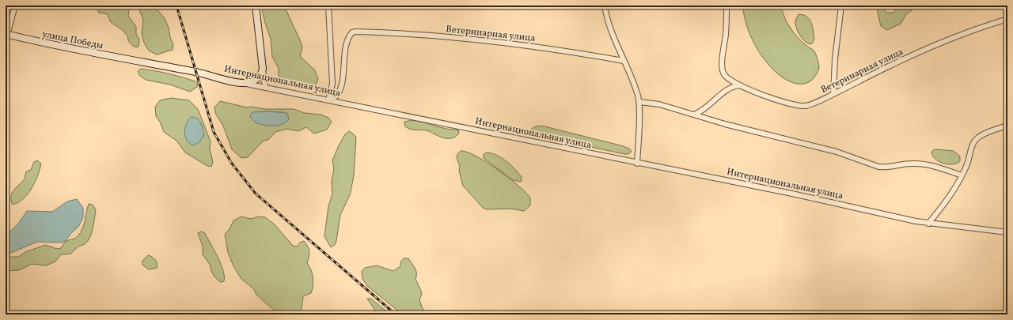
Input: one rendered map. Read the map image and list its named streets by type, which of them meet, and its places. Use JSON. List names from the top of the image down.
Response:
{
  "streets": {
    "street": ["Ветеринарная улица", "улица Победы", "Интернациональная улица"]
  },
  "crossings": [
    ["Ветеринарная улица", "Интернациональная улица"],
    ["улица Победы", "Интернациональная улица"]
  ]
}
